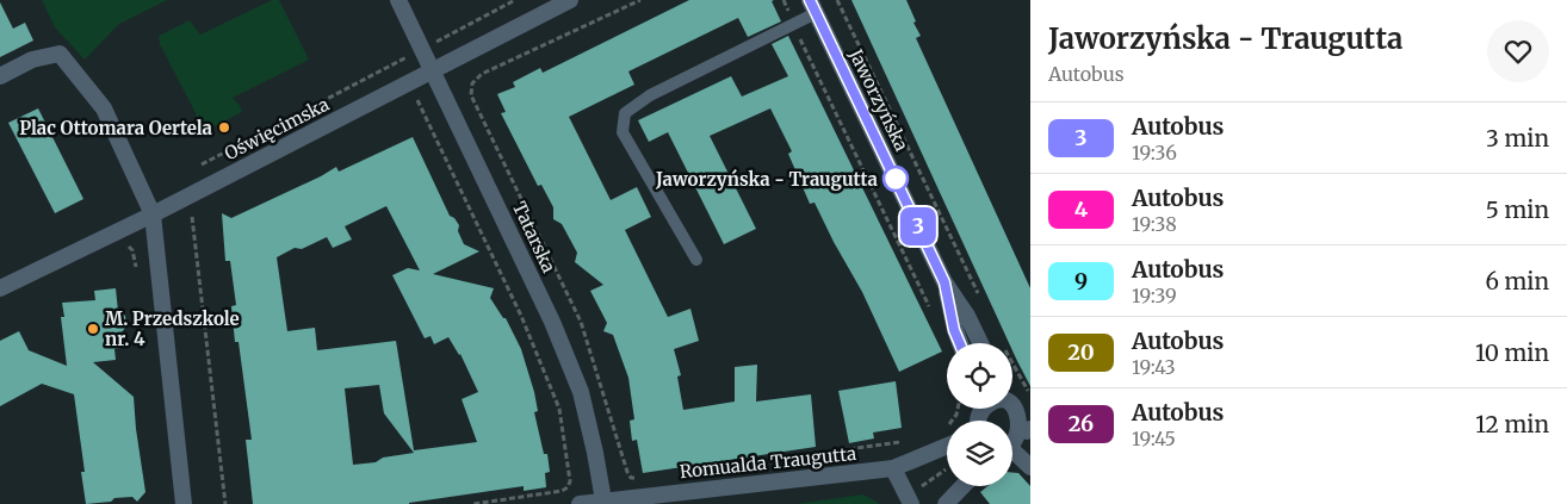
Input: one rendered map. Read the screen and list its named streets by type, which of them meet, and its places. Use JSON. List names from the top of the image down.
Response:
{
  "streets": {
    "street": [
      "Jaworzyńska",
      "Oświęcimska",
      "Tatarska",
      "Romualda Traugutta"
    ]
  },
  "crossings": [
    ["Oświęcimska", "Tatarska"],
    ["Tatarska", "Romualda Traugutta"]
  ],
  "places": ["Plac Ottomara Oertela", "Jaworzyńska - Traugutta", "M. Przedszkole nr. 4"],
  "lines": ["bus line 3"],
  "page": {
    "on_map": "3",
    "heading": ["Jaworzyńska - Traugutta", "Autobus"],
    "list": [
      {
        "mark": "3",
        "name": "Autobus",
        "note": "19:36",
        "value": "3 min"
      },
      {
        "mark": "4",
        "name": "Autobus",
        "note": "19:38",
        "value": "5 min"
      },
      {
        "mark": "9",
        "name": "Autobus",
        "note": "19:39",
        "value": "6 min"
      },
      {
        "mark": "20",
        "name": "Autobus",
        "note": "19:43",
        "value": "10 min"
      },
      {
        "mark": "26",
        "name": "Autobus",
        "note": "19:45",
        "value": "12 min"
      }
    ]
  }
}
